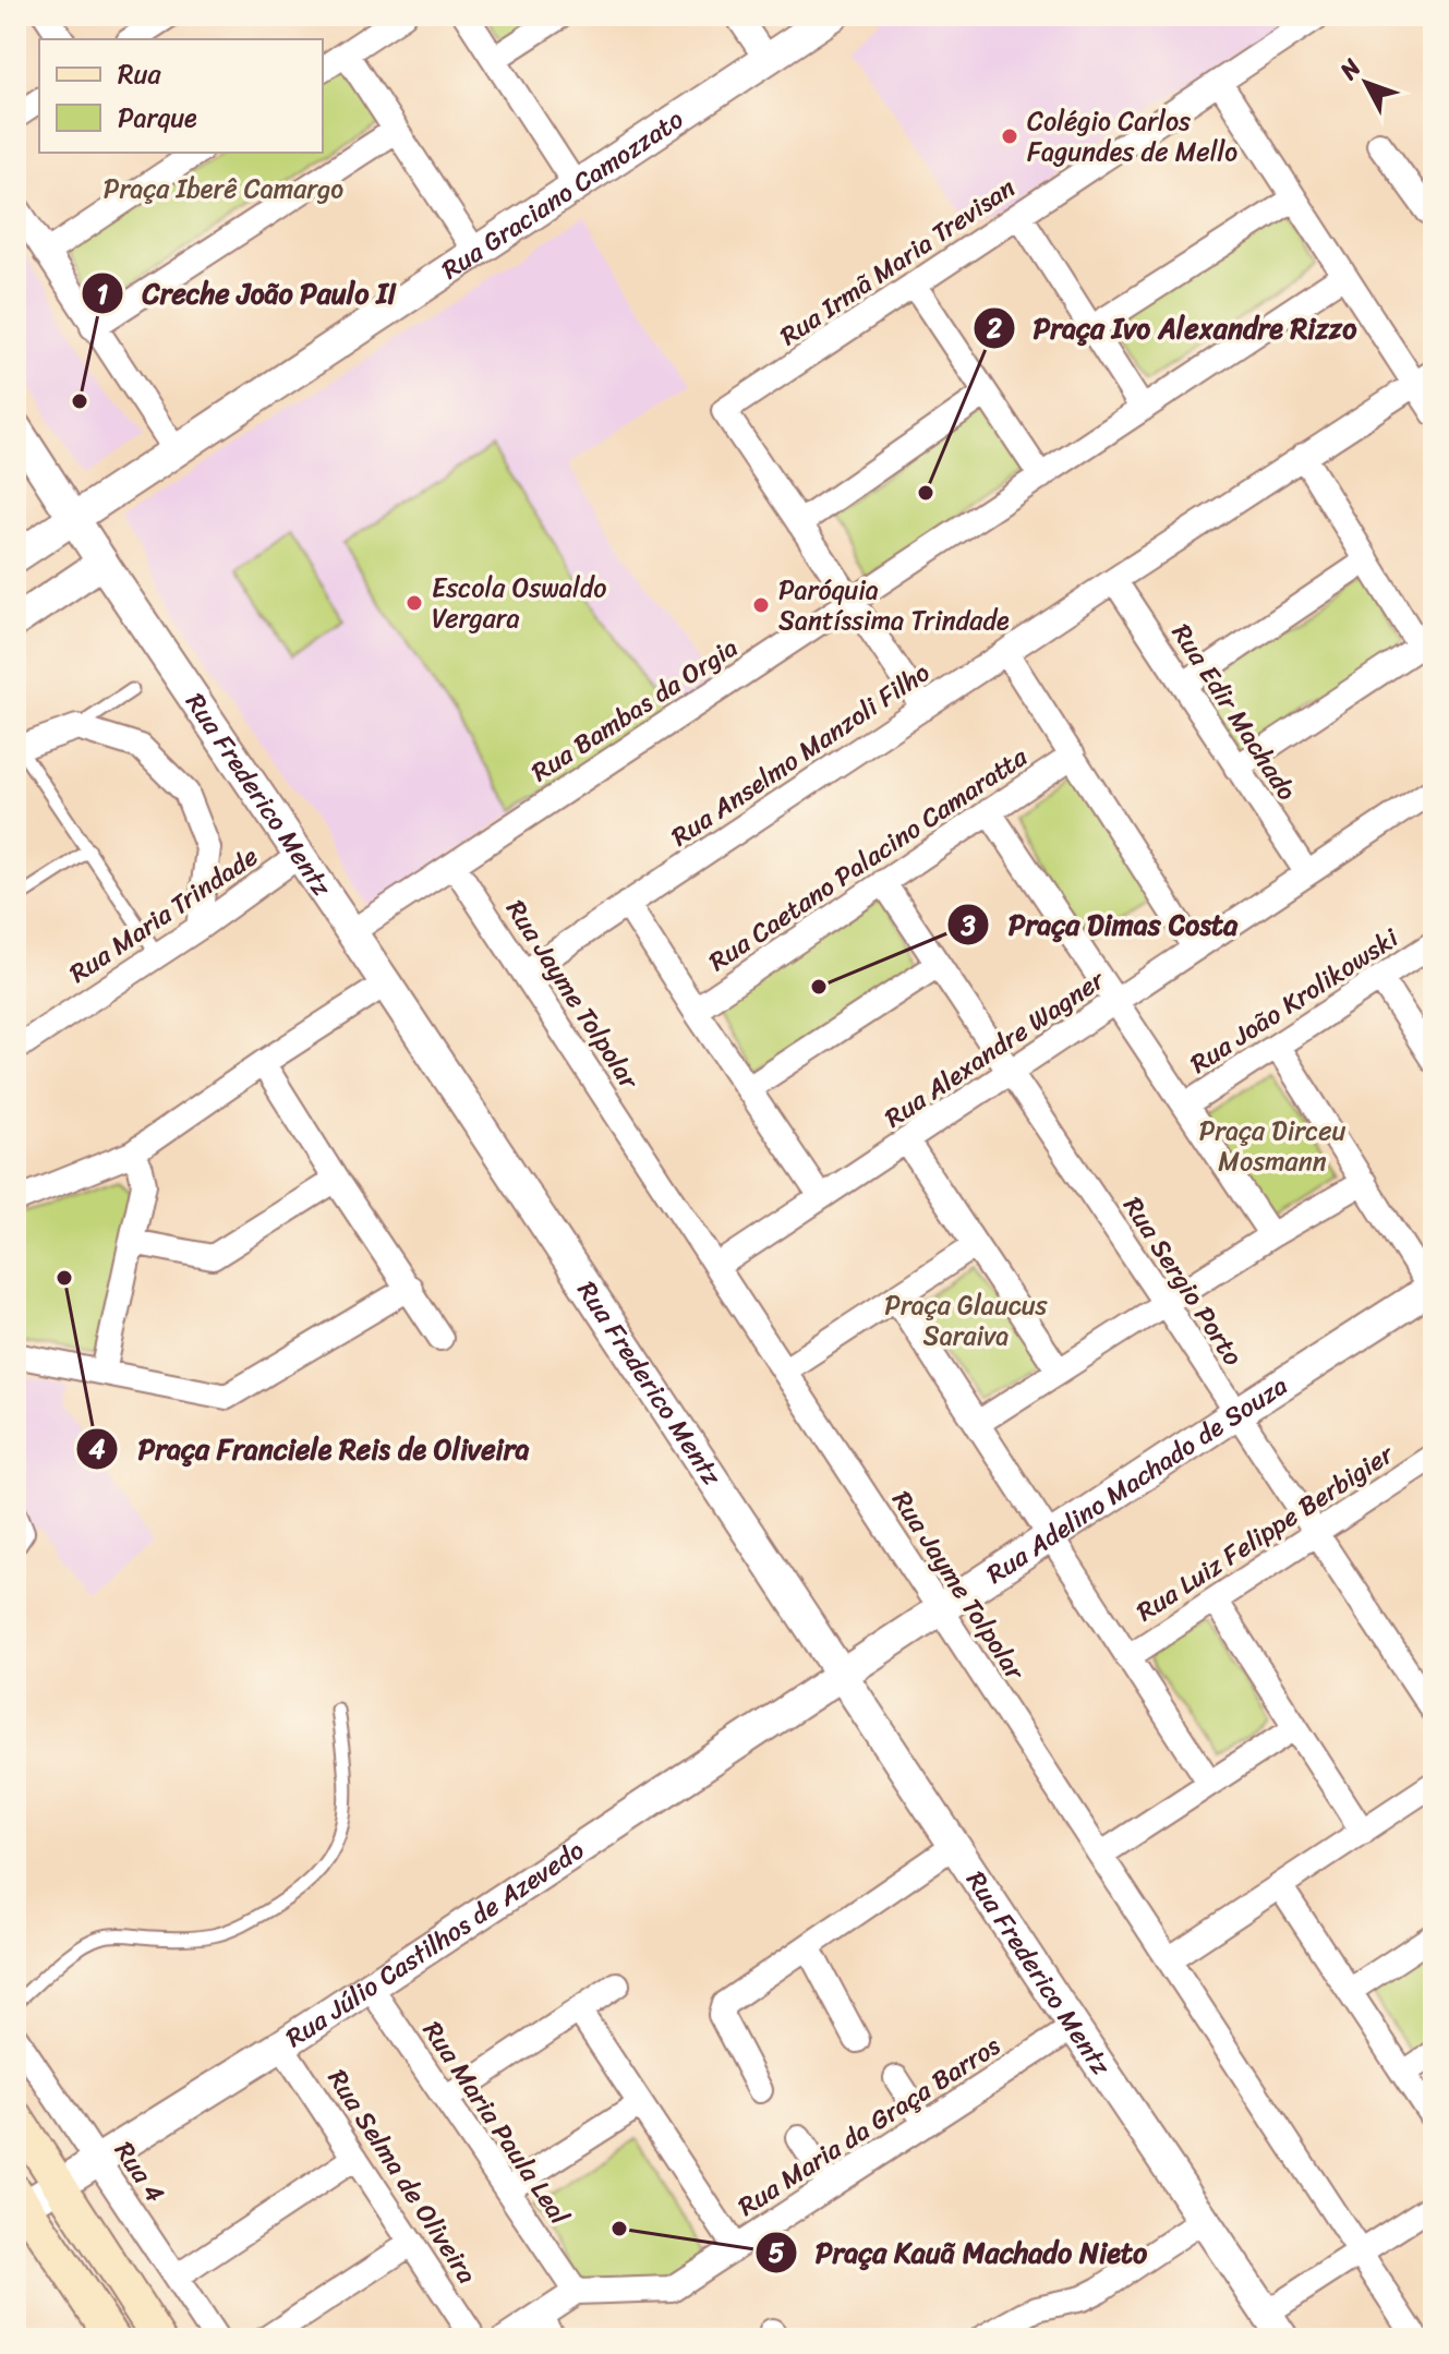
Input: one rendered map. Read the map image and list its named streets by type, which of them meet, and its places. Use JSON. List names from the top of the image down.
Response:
{
  "streets": {
    "street": [
      "Rua Graciano Camozzato",
      "Rua Irmã Maria Trevisan",
      "Rua Bambas da Orgia",
      "Rua Edir Machado",
      "Rua Anselmo Manzoli Filho",
      "Rua Frederico Mentz",
      "Rua Caetano Palacino Camaratta",
      "Rua Maria Trindade",
      "Rua Jayme Tolpolar",
      "Rua João Krolikowski",
      "Rua Alexandre Wagner",
      "Rua Sergio Porto",
      "Rua Adelino Machado de Souza",
      "Rua Luiz Felippe Berbigier",
      "Rua Júlio Castilhos de Azevedo",
      "Rua Maria Paula Leal",
      "Rua Maria da Graça Barros",
      "Rua 4",
      "Rua Selma de Oliveira"
    ]
  },
  "crossings": [
    ["Rua Graciano Camozzato", "Rua Frederico Mentz"],
    ["Rua Bambas da Orgia", "Rua Frederico Mentz"],
    ["Rua Bambas da Orgia", "Rua Jayme Tolpolar"],
    ["Rua Edir Machado", "Rua Anselmo Manzoli Filho"],
    ["Rua Edir Machado", "Rua Alexandre Wagner"],
    ["Rua Anselmo Manzoli Filho", "Rua Jayme Tolpolar"],
    ["Rua Frederico Mentz", "Rua Maria Trindade"],
    ["Rua Frederico Mentz", "Rua Adelino Machado de Souza"],
    ["Rua Frederico Mentz", "Rua Júlio Castilhos de Azevedo"],
    ["Rua Frederico Mentz", "Rua Maria da Graça Barros"],
    ["Rua Caetano Palacino Camaratta", "Rua Sergio Porto"],
    ["Rua Jayme Tolpolar", "Rua Alexandre Wagner"],
    ["Rua Jayme Tolpolar", "Rua Adelino Machado de Souza"],
    ["Rua Alexandre Wagner", "Rua Sergio Porto"],
    ["Rua Sergio Porto", "Rua Adelino Machado de Souza"],
    ["Rua Sergio Porto", "Rua Luiz Felippe Berbigier"],
    ["Rua Adelino Machado de Souza", "Rua Júlio Castilhos de Azevedo"],
    ["Rua Júlio Castilhos de Azevedo", "Rua Maria Paula Leal"],
    ["Rua Júlio Castilhos de Azevedo", "Rua 4"],
    ["Rua Júlio Castilhos de Azevedo", "Rua Selma de Oliveira"],
    ["Rua Maria Paula Leal", "Rua Maria da Graça Barros"]
  ],
  "parks": ["Praça Iberê Camargo", "Praça Dirceu Mosmann", "Praça Glaucus Saraiva"],
  "places": [
    "Colégio Carlos Fagundes de Mello",
    "Creche João Paulo II",
    "Praça Ivo Alexandre Rizzo",
    "Escola Oswaldo Vergara",
    "Paróquia Santíssima Trindade",
    "Praça Dimas Costa",
    "Praça Franciele Reis de Oliveira",
    "Praça Kauã Machado Nieto"
  ],
  "legend": ["Rua", "Parque"],
  "north": "top left"
}
